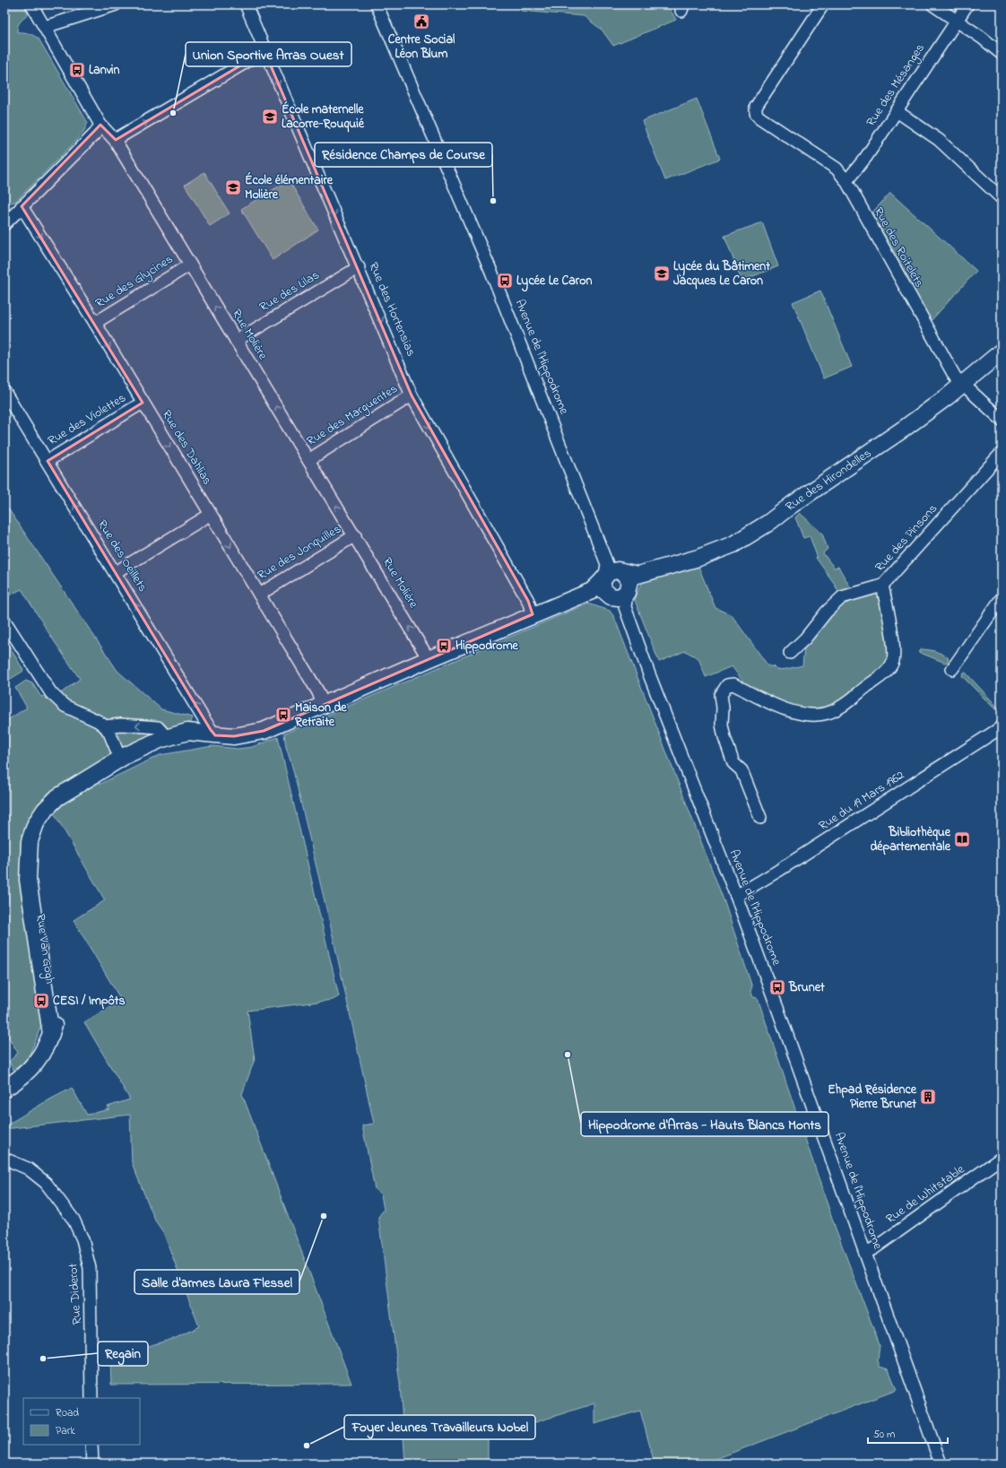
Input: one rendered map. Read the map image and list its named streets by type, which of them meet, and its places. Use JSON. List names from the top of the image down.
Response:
{
  "streets": {
    "street": [
      "Rue des Mésanges",
      "Rue des Roitelets",
      "Rue des Glycines",
      "Rue des Lilas",
      "Rue des Hortensias",
      "Rue Molière",
      "Avenue de l'Hippodrome",
      "Rue des Marguerites",
      "Rue des Violettes",
      "Rue des Dahlias",
      "Rue des Hirondelles",
      "Rue des Pinsons",
      "Rue des Jonquilles",
      "Rue des Oeillets",
      "Rue du 19 Mars 1962",
      "Rue Van Gogh",
      "Rue de Whitstable",
      "Rue Diderot"
    ]
  },
  "crossings": [
    ["Rue des Mésanges", "Rue des Roitelets"],
    ["Rue des Roitelets", "Rue des Hirondelles"],
    ["Rue des Glycines", "Rue Molière"],
    ["Rue des Glycines", "Rue des Dahlias"],
    ["Rue des Lilas", "Rue des Hortensias"],
    ["Rue des Lilas", "Rue Molière"],
    ["Rue des Hortensias", "Rue des Marguerites"],
    ["Rue des Hortensias", "Rue des Hirondelles"],
    ["Rue Molière", "Rue des Marguerites"],
    ["Rue Molière", "Rue des Hirondelles"],
    ["Rue Molière", "Rue des Jonquilles"],
    ["Rue Molière", "Rue Van Gogh"],
    ["Avenue de l'Hippodrome", "Rue des Hirondelles"],
    ["Avenue de l'Hippodrome", "Rue du 19 Mars 1962"],
    ["Avenue de l'Hippodrome", "Rue de Whitstable"],
    ["Rue des Violettes", "Rue des Dahlias"],
    ["Rue des Violettes", "Rue des Oeillets"],
    ["Rue des Dahlias", "Rue des Jonquilles"],
    ["Rue des Dahlias", "Rue Van Gogh"],
    ["Rue des Hirondelles", "Rue Van Gogh"],
    ["Rue des Oeillets", "Rue Van Gogh"]
  ],
  "one_way": [
    "Rue des Hortensias",
    "Rue Molière",
    "Rue des Dahlias",
    "Rue des Oeillets"
  ],
  "places": {
    "public building": ["Centre Social Léon Blum"],
    "bus stop": [
      "Lanvin",
      "Lycée Le Caron",
      "Hippodrome",
      "Maison de Retraite",
      "Brunet",
      "CESI / Impôts"
    ],
    "other": [
      "Union Sportive Arras Ouest",
      "Résidence Champs de Course",
      "Hippodrome d'Arras - Hauts Blancs Monts",
      "Salle d'armes Laura Flessel",
      "Regain",
      "Foyer Jeunes Travailleurs Nobel"
    ],
    "school or university": ["École maternelle Lacorre-Rouquié", "École élémentaire Molière", "Lycée du Bâtiment Jacques Le Caron"],
    "library": ["Bibliothèque départementale"],
    "building": ["Ehpad Résidence Pierre Brunet"]
  },
  "legend": ["Road", "Park"],
  "scale_bar": "50 m"
}
